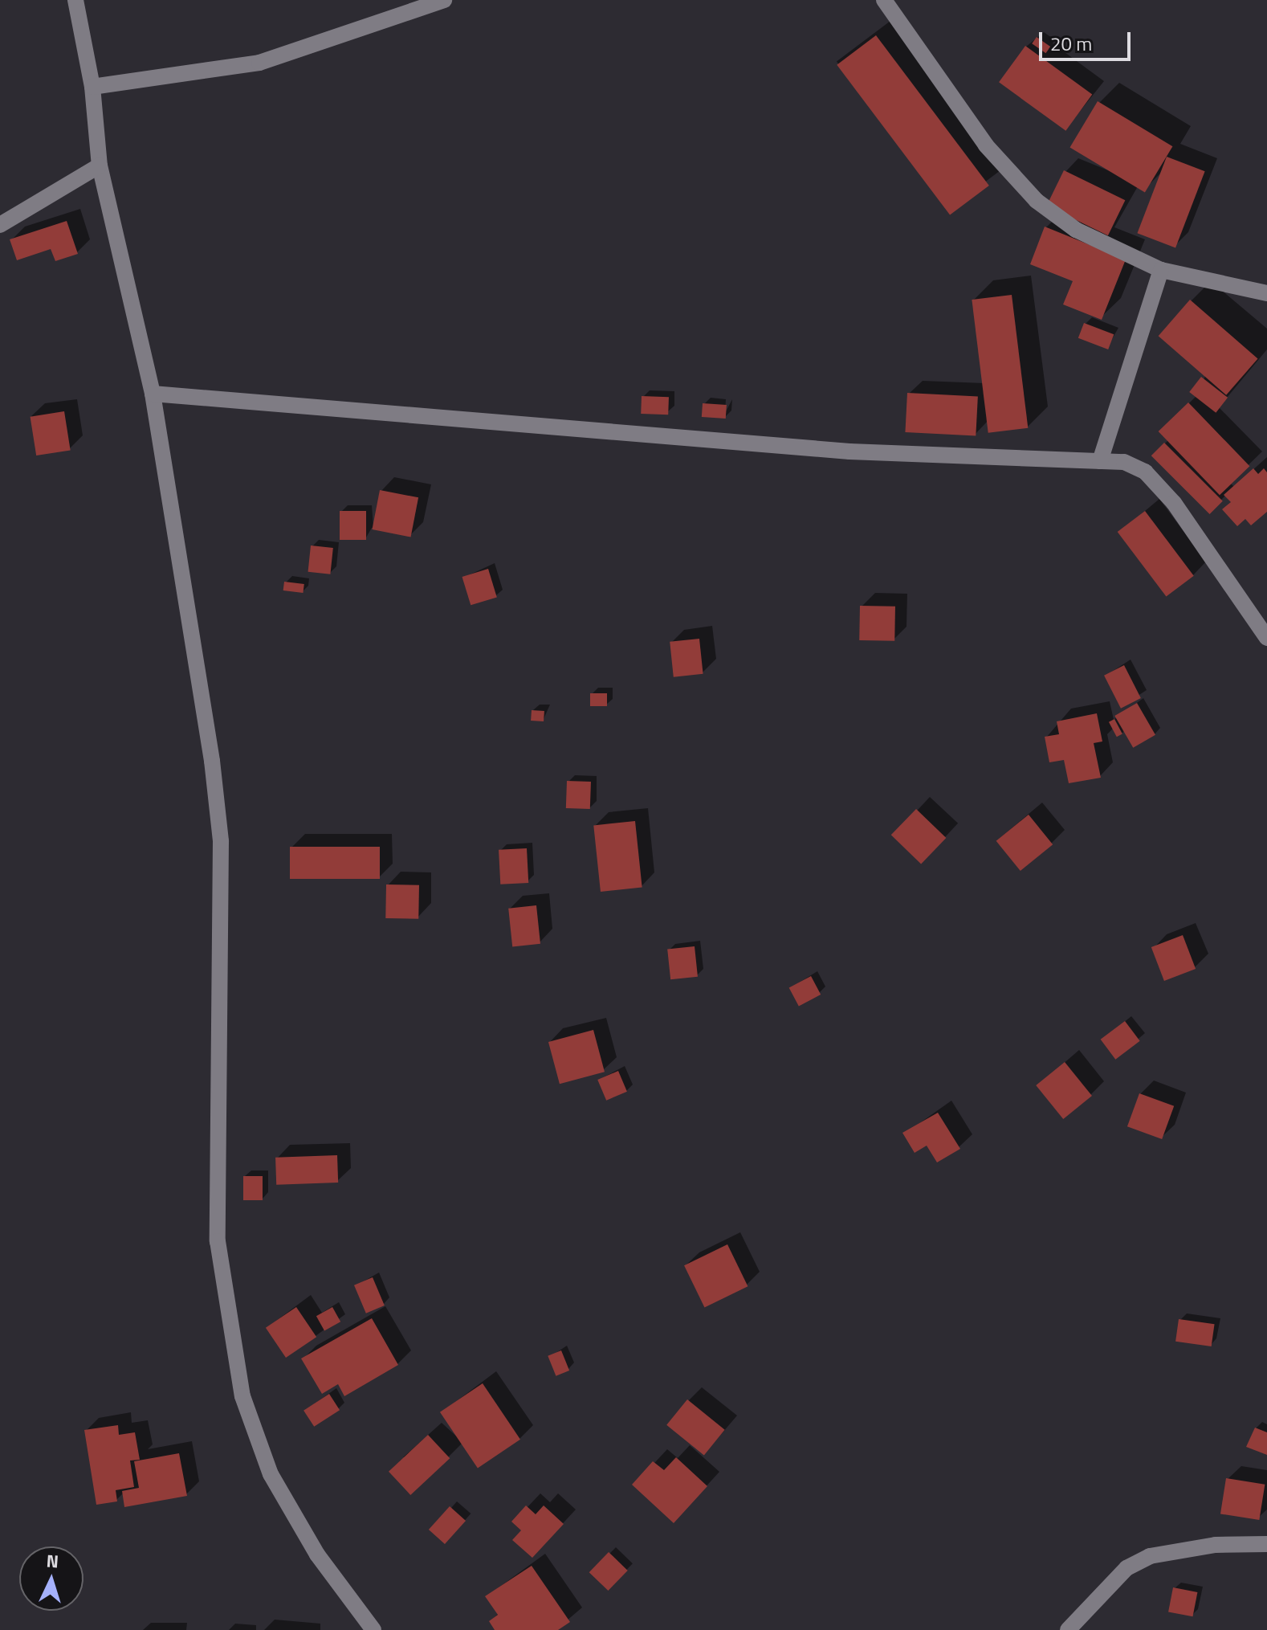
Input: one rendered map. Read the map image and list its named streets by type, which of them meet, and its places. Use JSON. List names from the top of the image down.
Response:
{
  "scale_bar": "20 m",
  "north": "top"
}
